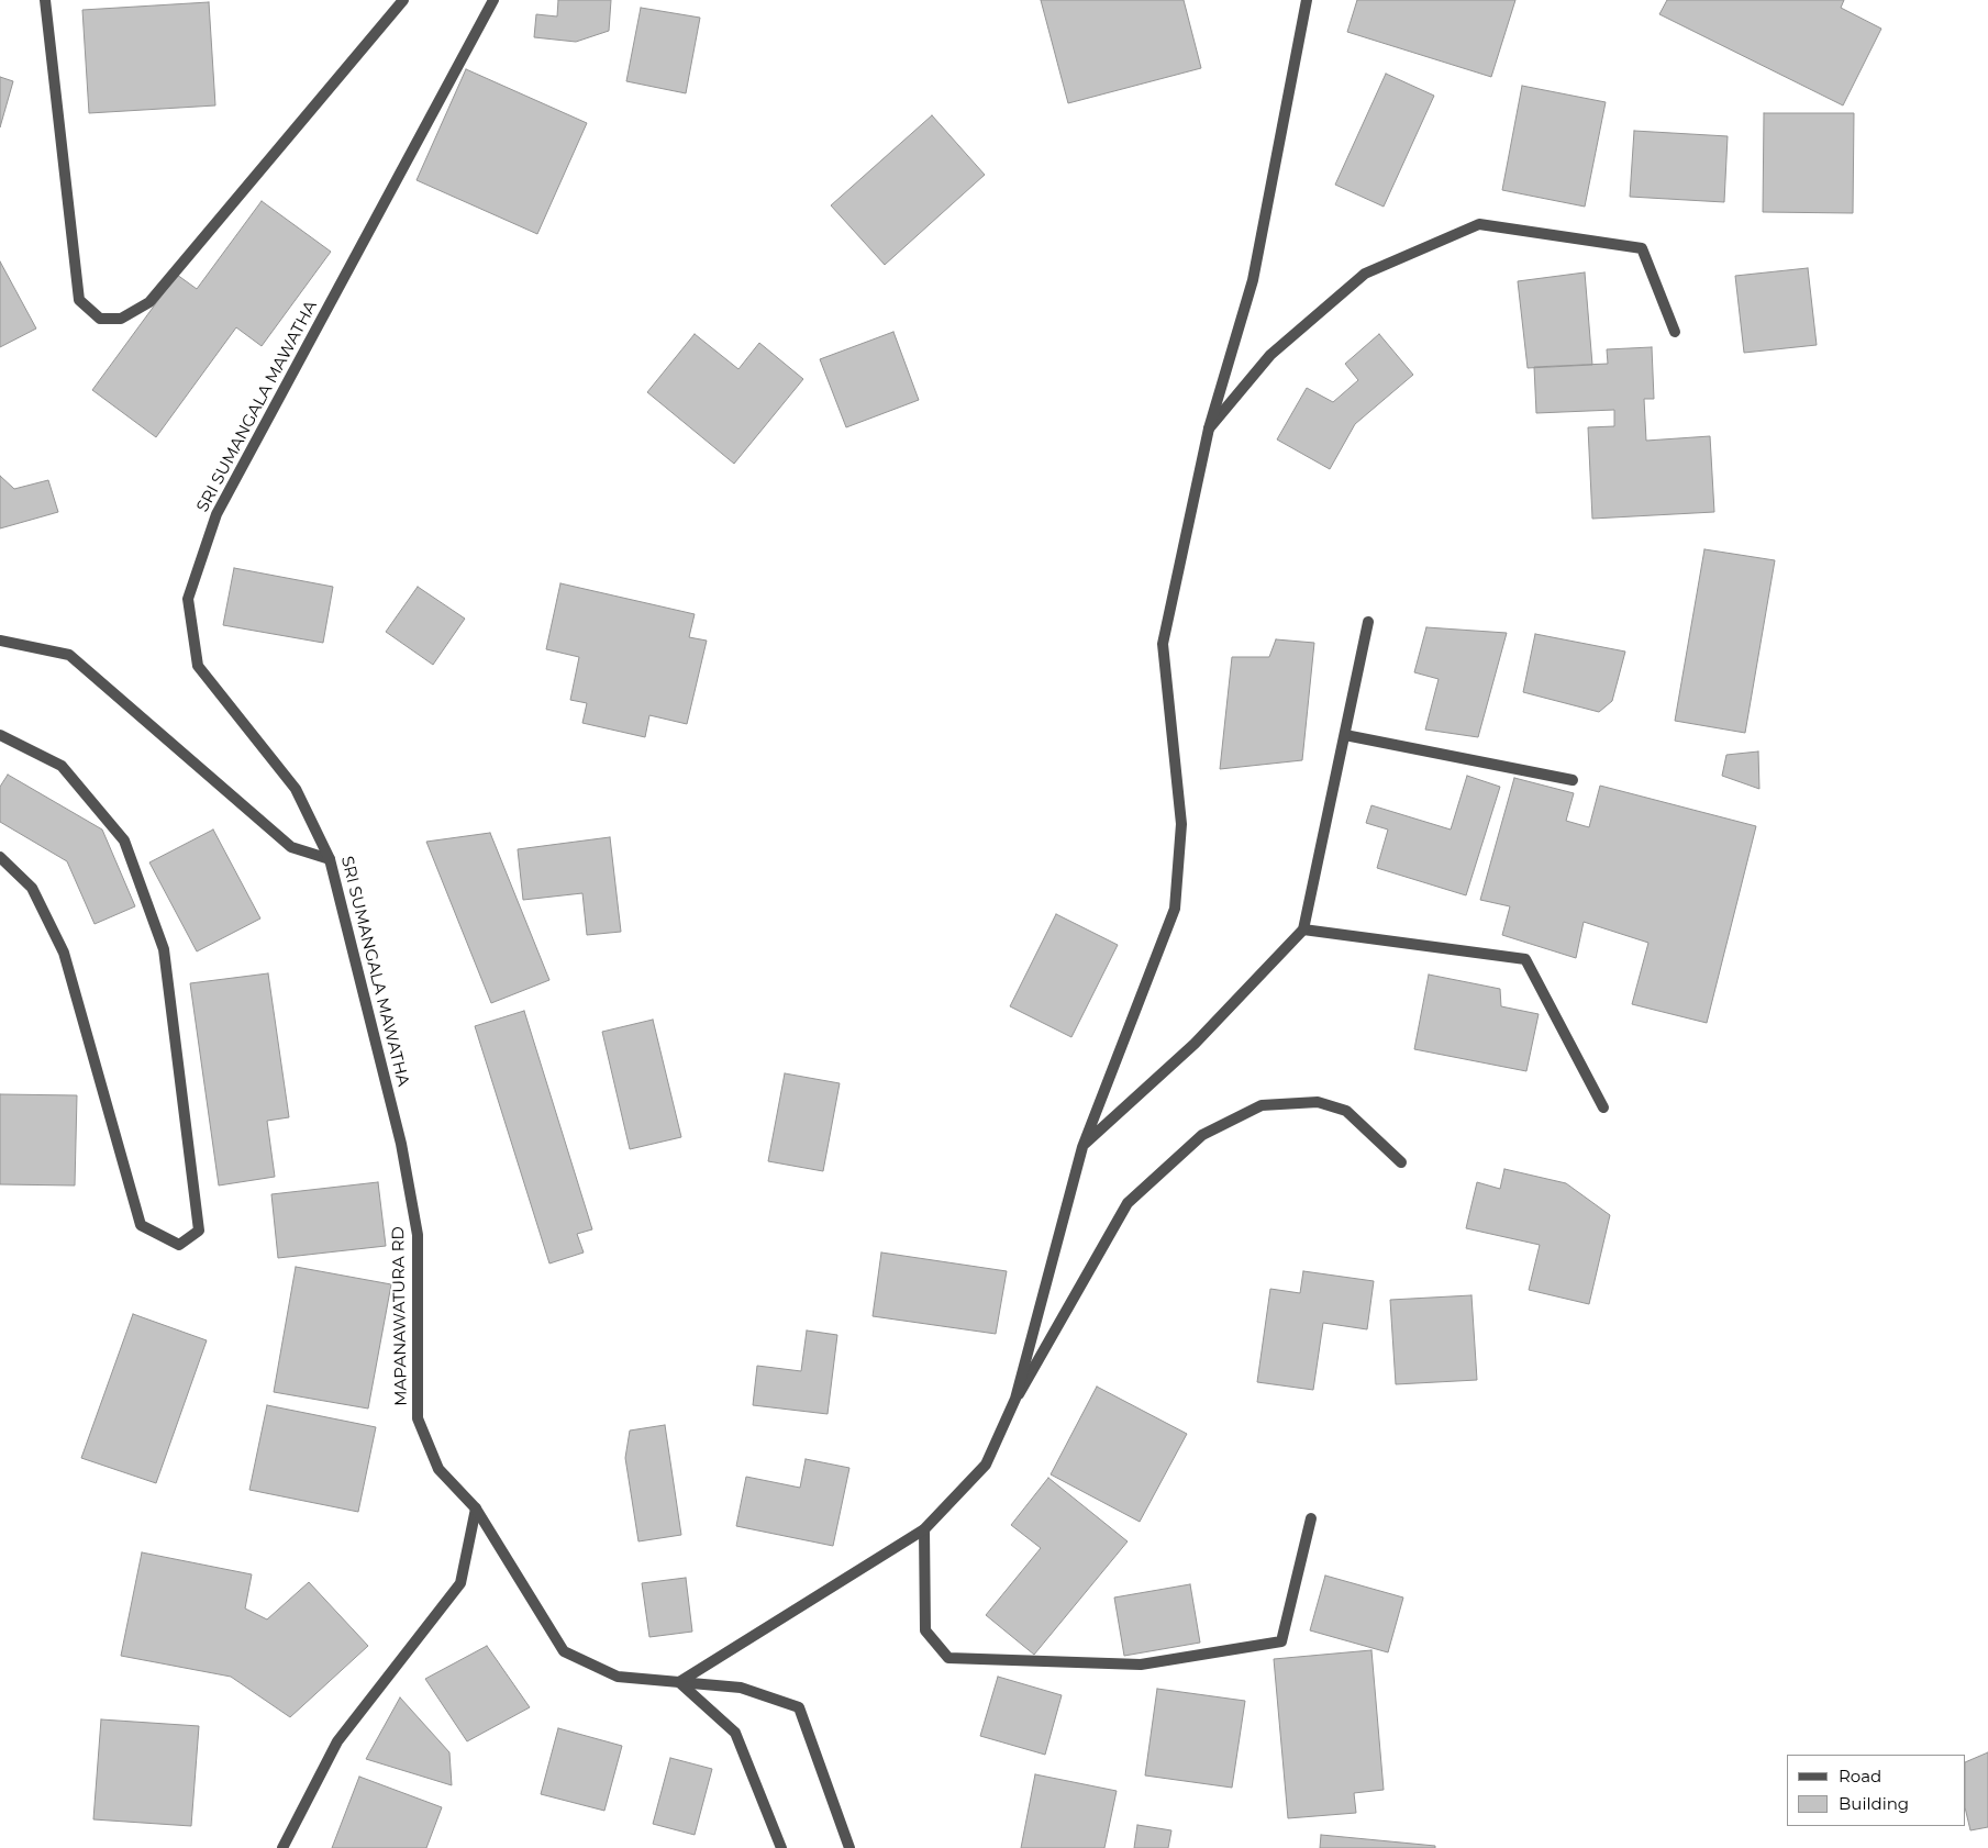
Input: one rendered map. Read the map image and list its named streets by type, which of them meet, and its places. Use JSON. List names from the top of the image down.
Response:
{
  "streets": {
    "street": ["SRI SUMANGALA MAWATHA", "MAPANAWATURA RD"]
  },
  "crossings": [
    ["SRI SUMANGALA MAWATHA", "MAPANAWATURA RD"]
  ],
  "legend": ["Road", "Building"]
}
